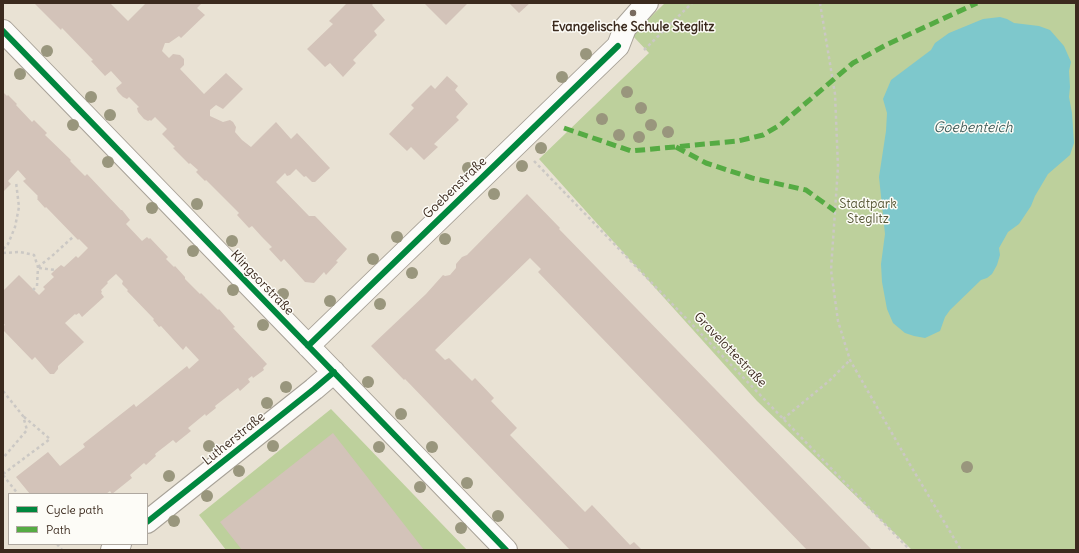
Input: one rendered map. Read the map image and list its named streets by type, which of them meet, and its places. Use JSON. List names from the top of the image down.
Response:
{
  "streets": {
    "street": ["Goebenstraße", "Klingsorstraße", "Lutherstraße"],
    "path": ["Gravelottestraße"]
  },
  "crossings": [
    ["Goebenstraße", "Klingsorstraße"],
    ["Klingsorstraße", "Lutherstraße"]
  ],
  "water": ["Goebenteich"],
  "parks": ["Stadtpark Steglitz"],
  "places": ["Evangelische Schule Steglitz"],
  "legend": ["Cycle path", "Path"]
}
